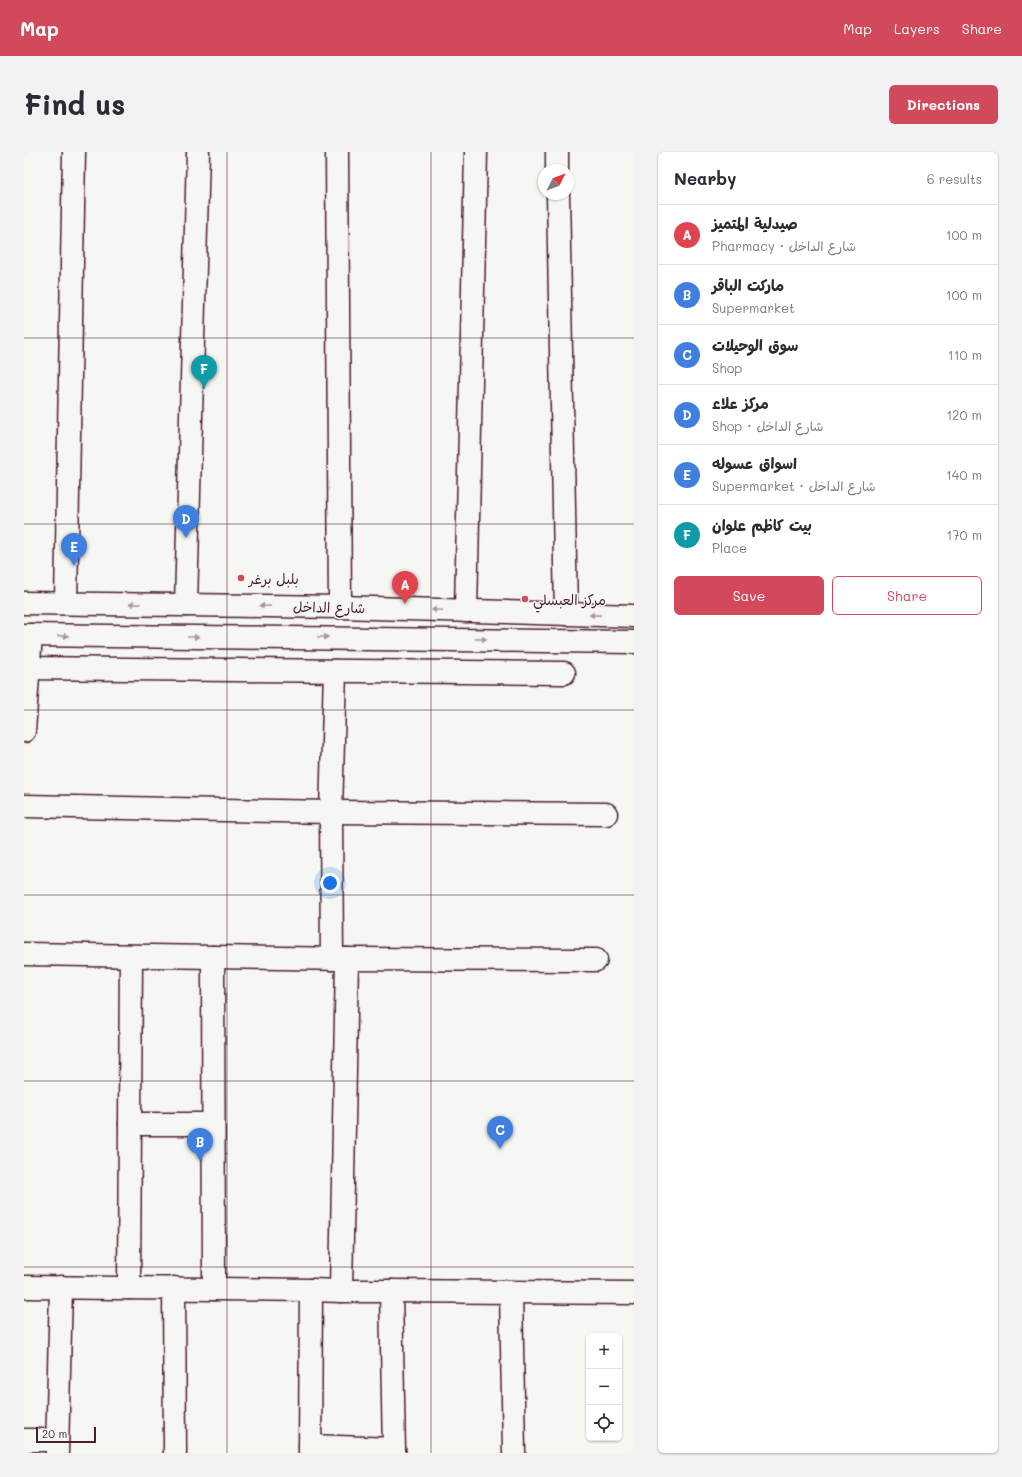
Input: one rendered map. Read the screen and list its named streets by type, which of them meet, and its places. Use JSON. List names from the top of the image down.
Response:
{
  "streets": {
    "street": ["شارع الداخل"]
  },
  "places": ["بلبل برغر", "مركز العبسلي"],
  "scale_bar": "20 m",
  "north": "top right",
  "page": {
    "header": "Map",
    "nav": ["Map", "Layers", "Share"],
    "buttons": [
      "Directions",
      ["Save", "Share"]
    ],
    "title": "Find us",
    "heading": ["Nearby", "6 results"],
    "list": [
      {
        "mark": "A",
        "name": "صيدلية المتميز",
        "note": "Pharmacy · شارع الداخل",
        "value": "100 m"
      },
      {
        "mark": "B",
        "name": "ماركت الباقر",
        "note": "Supermarket",
        "value": "100 m"
      },
      {
        "mark": "C",
        "name": "سوق الوحيلات",
        "note": "Shop",
        "value": "110 m"
      },
      {
        "mark": "D",
        "name": "مركز علاء",
        "note": "Shop · شارع الداخل",
        "value": "120 m"
      },
      {
        "mark": "E",
        "name": "اسواق عسوله",
        "note": "Supermarket · شارع الداخل",
        "value": "140 m"
      },
      {
        "mark": "F",
        "name": "بيت كاظم علوان",
        "note": "Place",
        "value": "170 m"
      }
    ],
    "pins": [
      "F",
      "D",
      "E",
      "A",
      "C",
      "B"
    ],
    "map_buttons": ["+", "−"],
    "scale": "20 m"
  }
}
